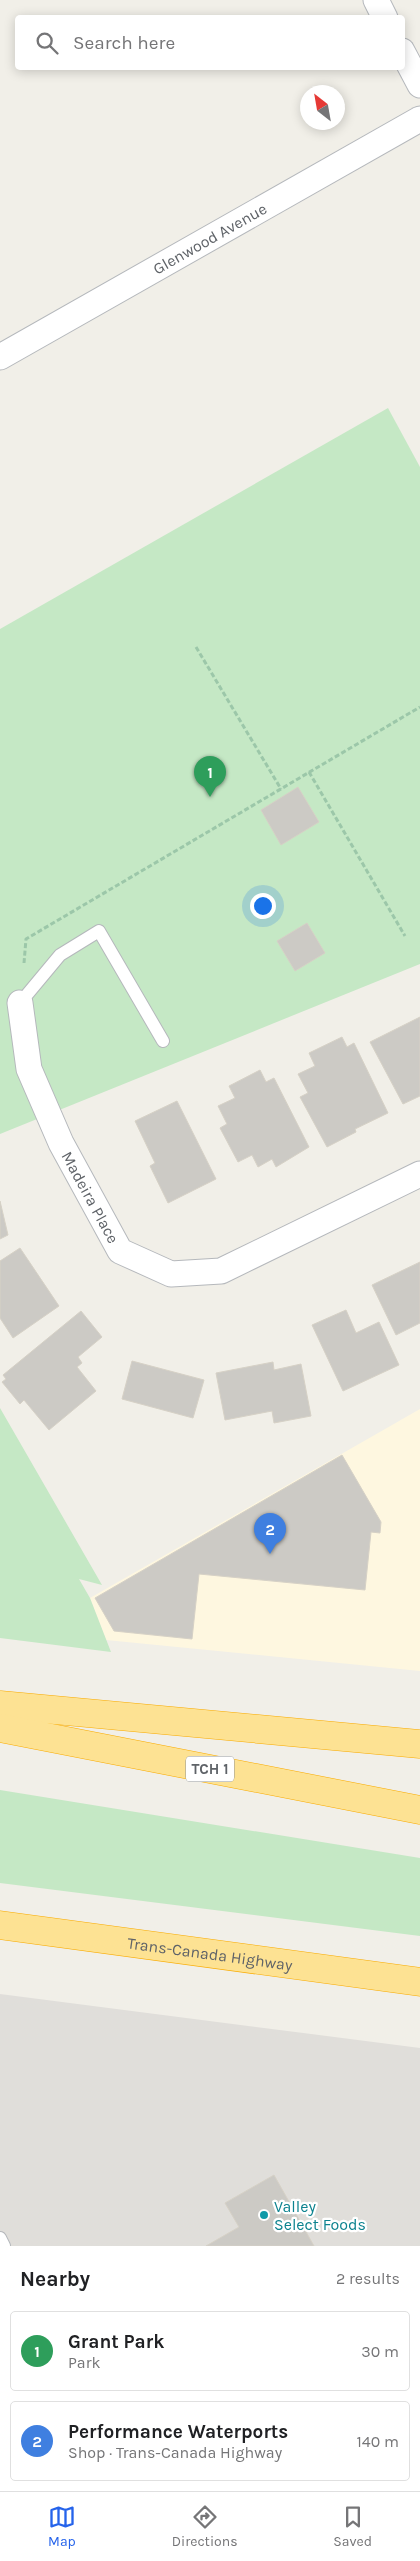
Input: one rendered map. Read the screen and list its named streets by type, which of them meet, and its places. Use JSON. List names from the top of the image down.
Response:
{
  "streets": {
    "highway": ["TCH 1", "Trans-Canada Highway"],
    "street": ["Glenwood Avenue", "Madeira Place"]
  },
  "places": ["Valley Select Foods"],
  "north": "top left",
  "page": {
    "search": "Search here",
    "pins": ["1", "2"],
    "heading": ["Nearby", "2 results"],
    "list": [
      {
        "mark": "1",
        "name": "Grant Park",
        "note": "Park",
        "value": "30 m"
      },
      {
        "mark": "2",
        "name": "Performance Waterports",
        "note": "Shop · Trans-Canada Highway",
        "value": "140 m"
      }
    ],
    "nav": ["Map", "Directions", "Saved"]
  }
}
